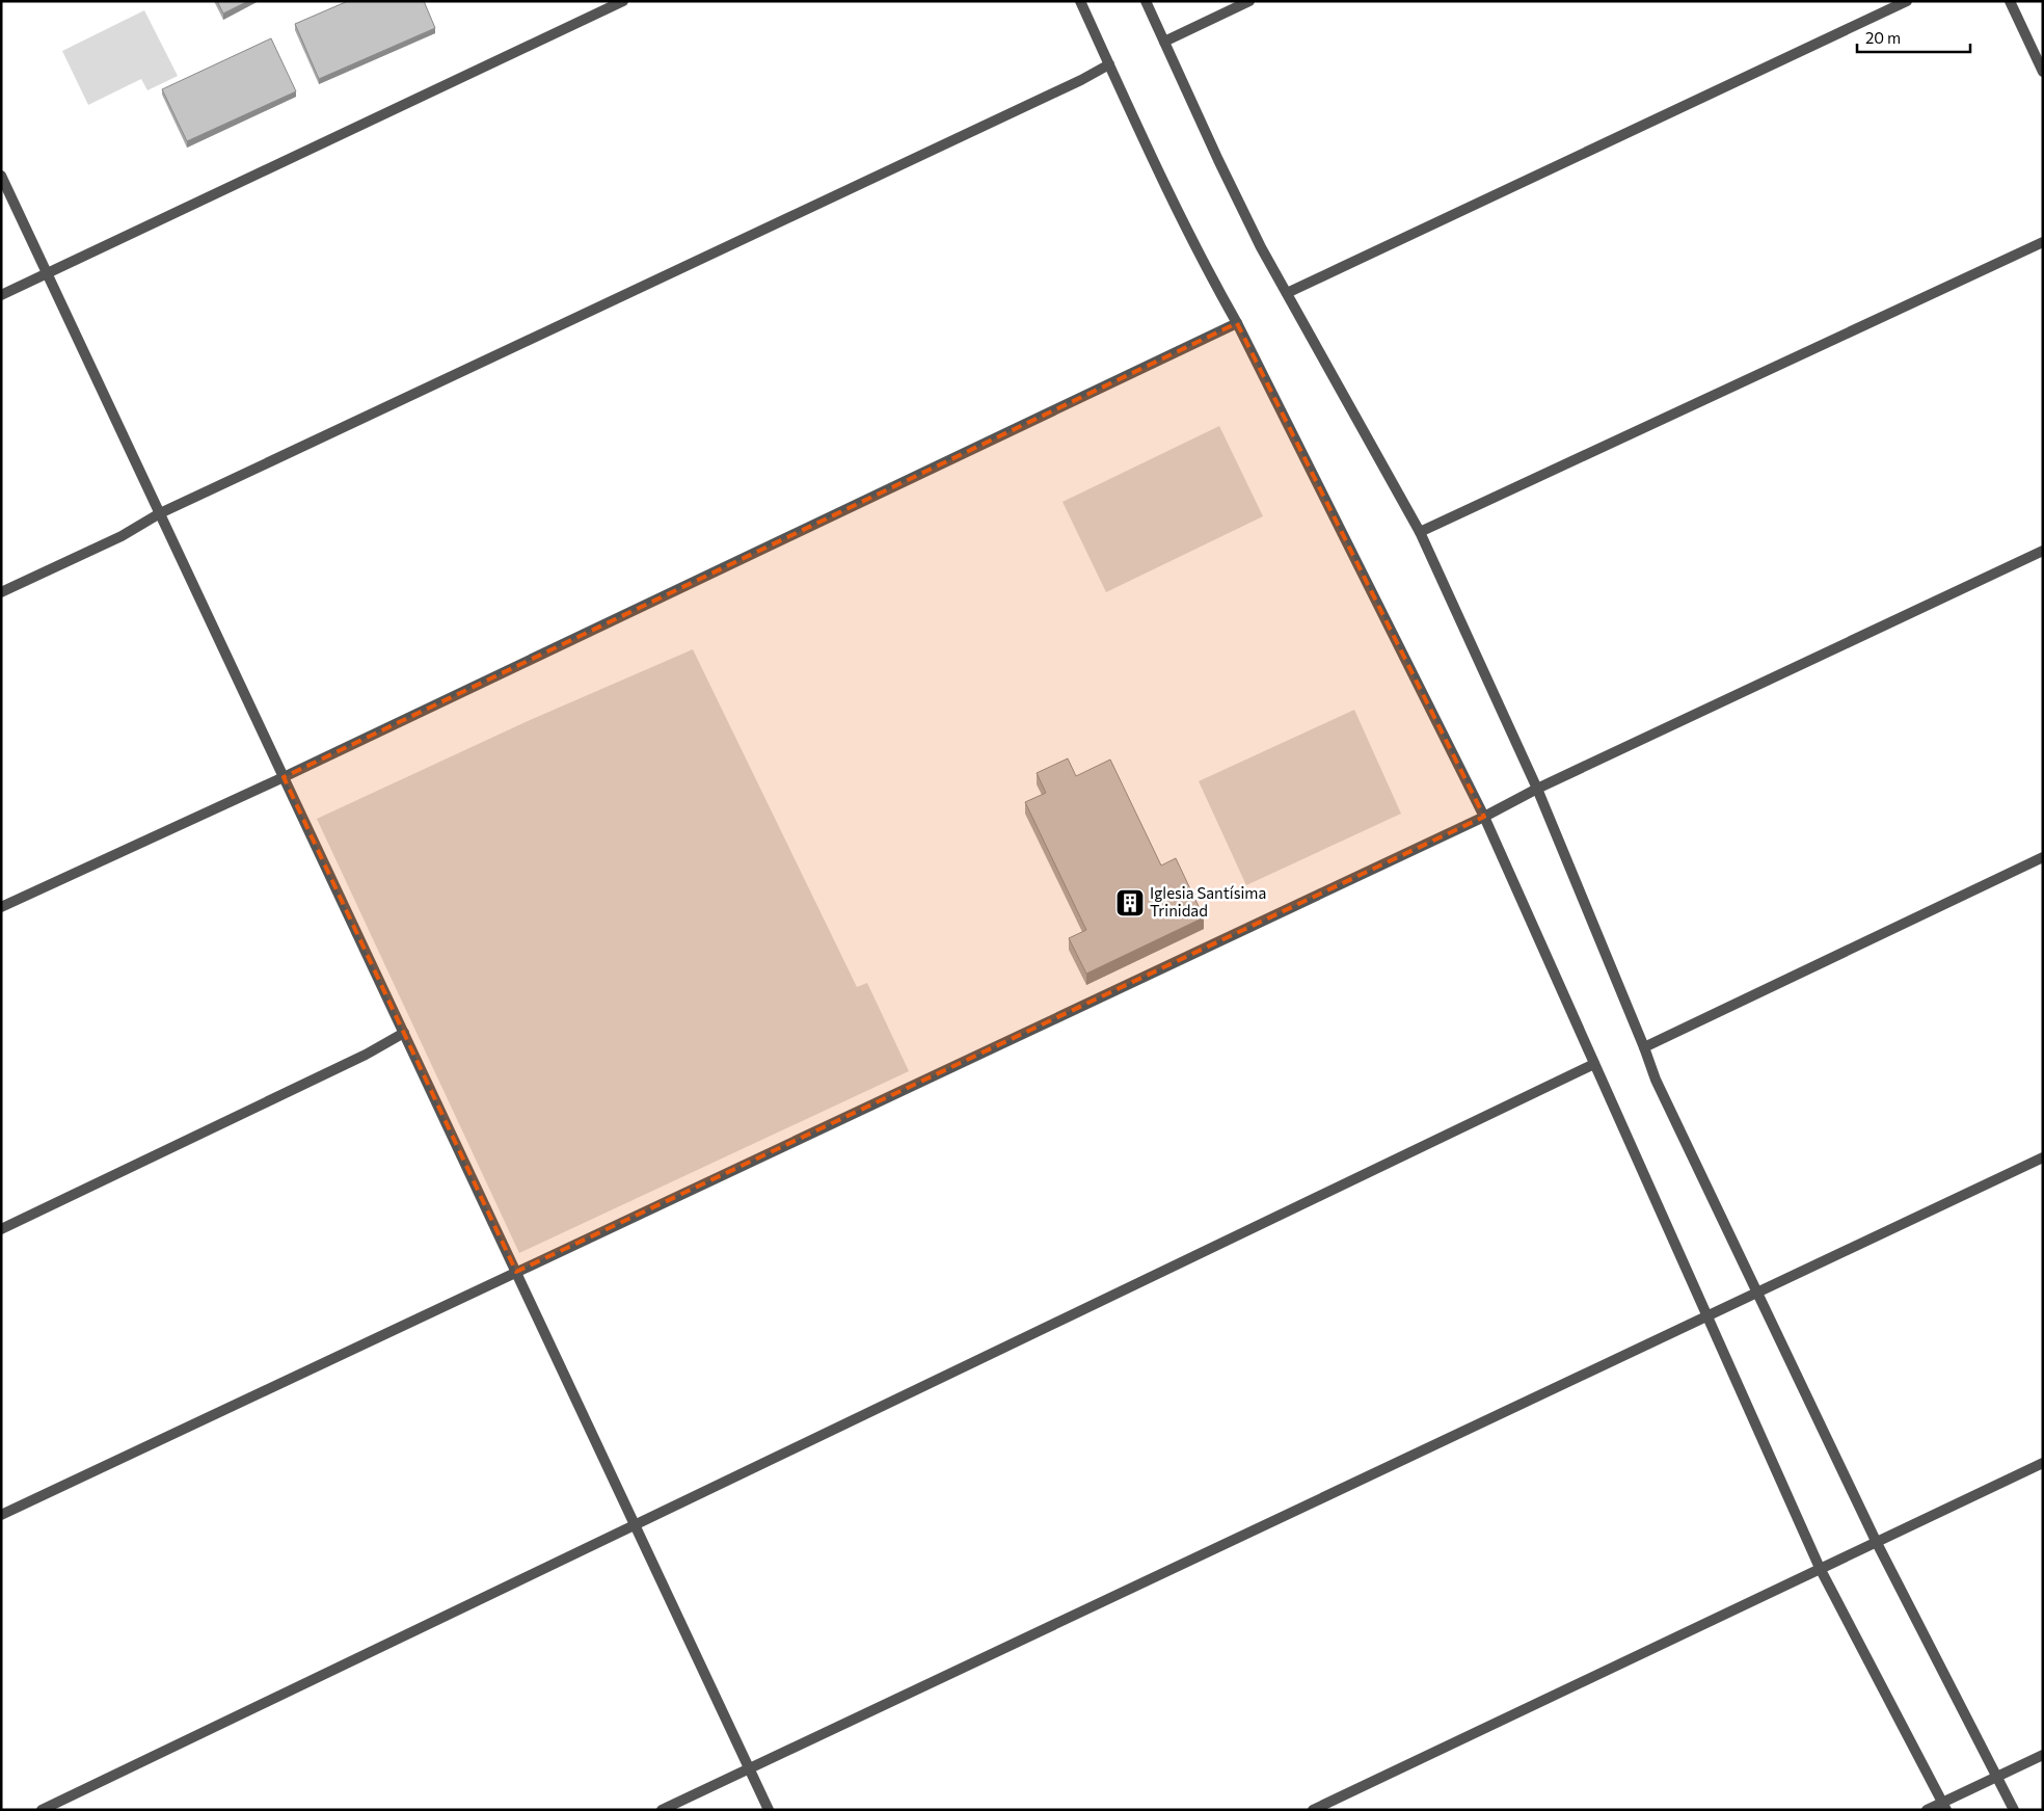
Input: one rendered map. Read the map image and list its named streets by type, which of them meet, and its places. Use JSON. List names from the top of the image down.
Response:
{
  "places": {
    "building": ["Iglesia Santísima Trinidad"]
  },
  "scale_bar": "20 m"
}
